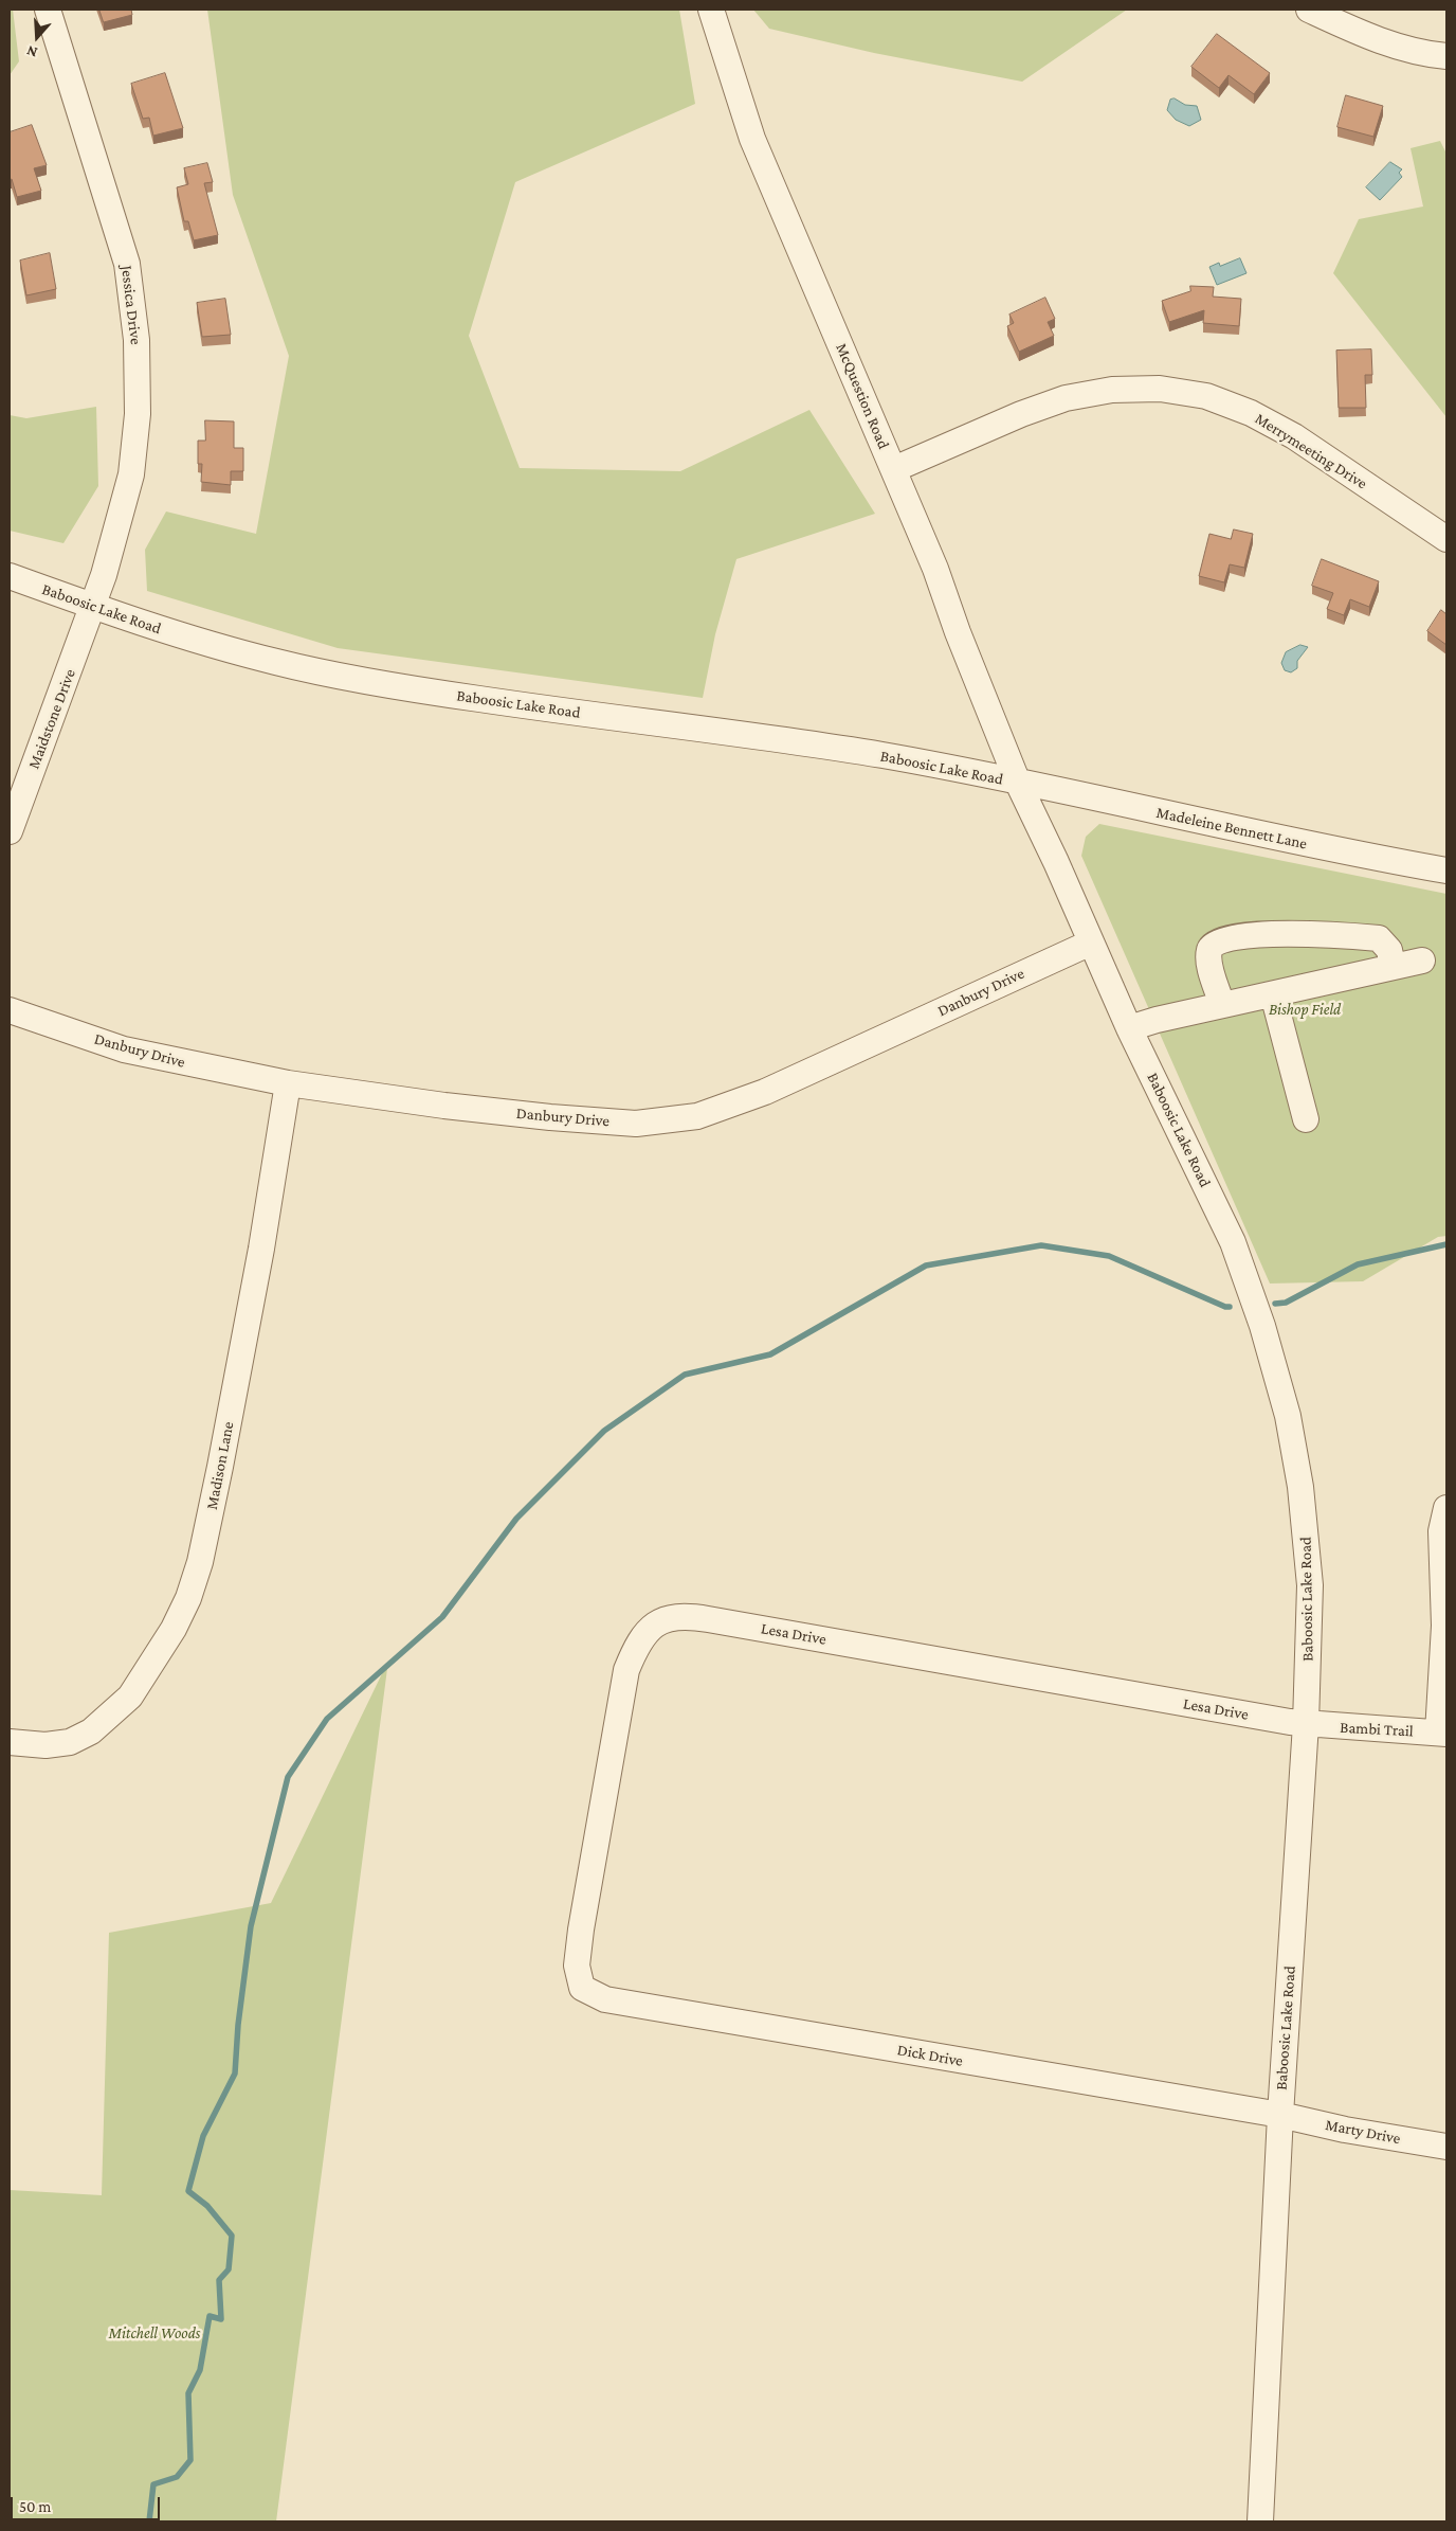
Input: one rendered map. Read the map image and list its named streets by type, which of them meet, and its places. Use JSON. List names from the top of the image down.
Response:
{
  "streets": {
    "street": [
      "Jessica Drive",
      "McQuestion Road",
      "Merrymeeting Drive",
      "Baboosic Lake Road",
      "Maidstone Drive",
      "Madeleine Bennett Lane",
      "Danbury Drive",
      "Madison Lane",
      "Lesa Drive",
      "Bambi Trail",
      "Dick Drive",
      "Marty Drive"
    ]
  },
  "crossings": [
    ["Jessica Drive", "Baboosic Lake Road"],
    ["Jessica Drive", "Maidstone Drive"],
    ["McQuestion Road", "Merrymeeting Drive"],
    ["McQuestion Road", "Baboosic Lake Road"],
    ["McQuestion Road", "Madeleine Bennett Lane"],
    ["Baboosic Lake Road", "Maidstone Drive"],
    ["Baboosic Lake Road", "Madeleine Bennett Lane"],
    ["Baboosic Lake Road", "Danbury Drive"],
    ["Baboosic Lake Road", "Lesa Drive"],
    ["Baboosic Lake Road", "Bambi Trail"],
    ["Baboosic Lake Road", "Dick Drive"],
    ["Baboosic Lake Road", "Marty Drive"],
    ["Danbury Drive", "Madison Lane"],
    ["Lesa Drive", "Bambi Trail"],
    ["Lesa Drive", "Dick Drive"],
    ["Dick Drive", "Marty Drive"]
  ],
  "parks": ["Bishop Field", "Mitchell Woods"],
  "scale_bar": "50 m",
  "north": "bottom"
}
